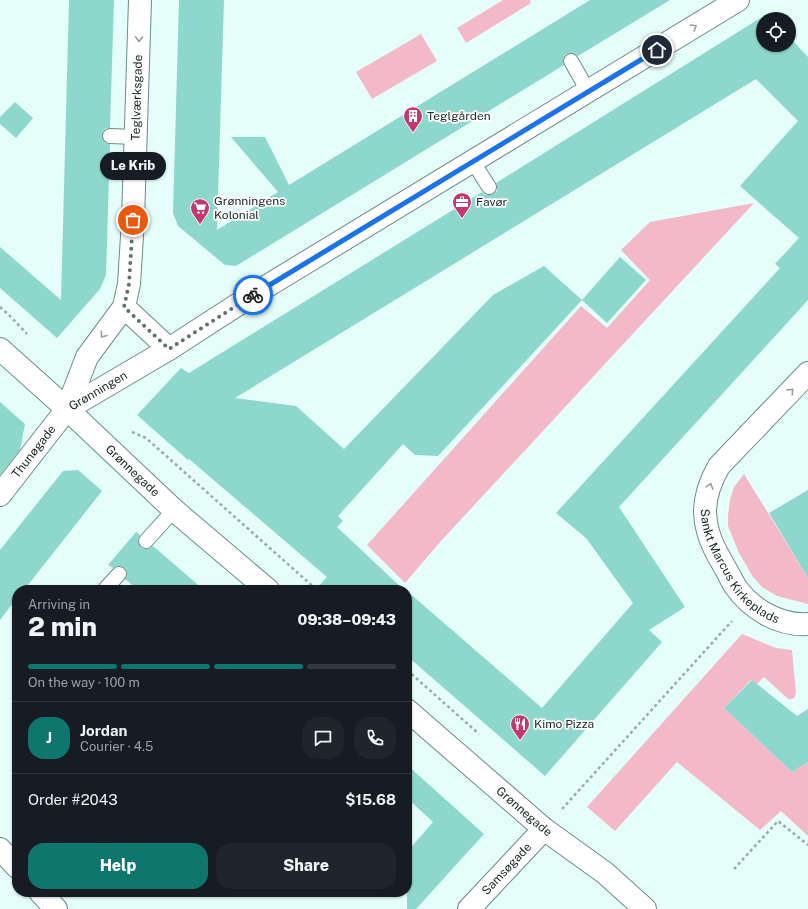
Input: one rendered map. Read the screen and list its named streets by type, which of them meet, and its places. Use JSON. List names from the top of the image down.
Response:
{
  "streets": {
    "street": [
      "Teglværksgade",
      "Grønningen",
      "Thunøgade",
      "Grønnegade",
      "Sankt Marcus Kirkeplads",
      "Samsøgade"
    ]
  },
  "crossings": [
    ["Teglværksgade", "Grønningen"],
    ["Grønningen", "Thunøgade"],
    ["Grønningen", "Grønnegade"],
    ["Thunøgade", "Grønnegade"],
    ["Grønnegade", "Samsøgade"]
  ],
  "one_way": ["Teglværksgade"],
  "places": {
    "building": ["Teglgården"],
    "office": ["Favør"],
    "other": ["Le Krib"],
    "supermarket": ["Grønningens Kolonial"],
    "restaurant": ["Kimo Pizza"]
  },
  "page": {
    "bubble": "Le Krib",
    "heading": ["2 min", "Arriving in", "09:38–09:43"],
    "panel": [
      "Jordan",
      "Courier · 4.5",
      "Order #2043",
      "$15.68"
    ],
    "bar": "On the way · 100 m",
    "round": "J",
    "buttons": ["Help", "Share"]
  }
}
